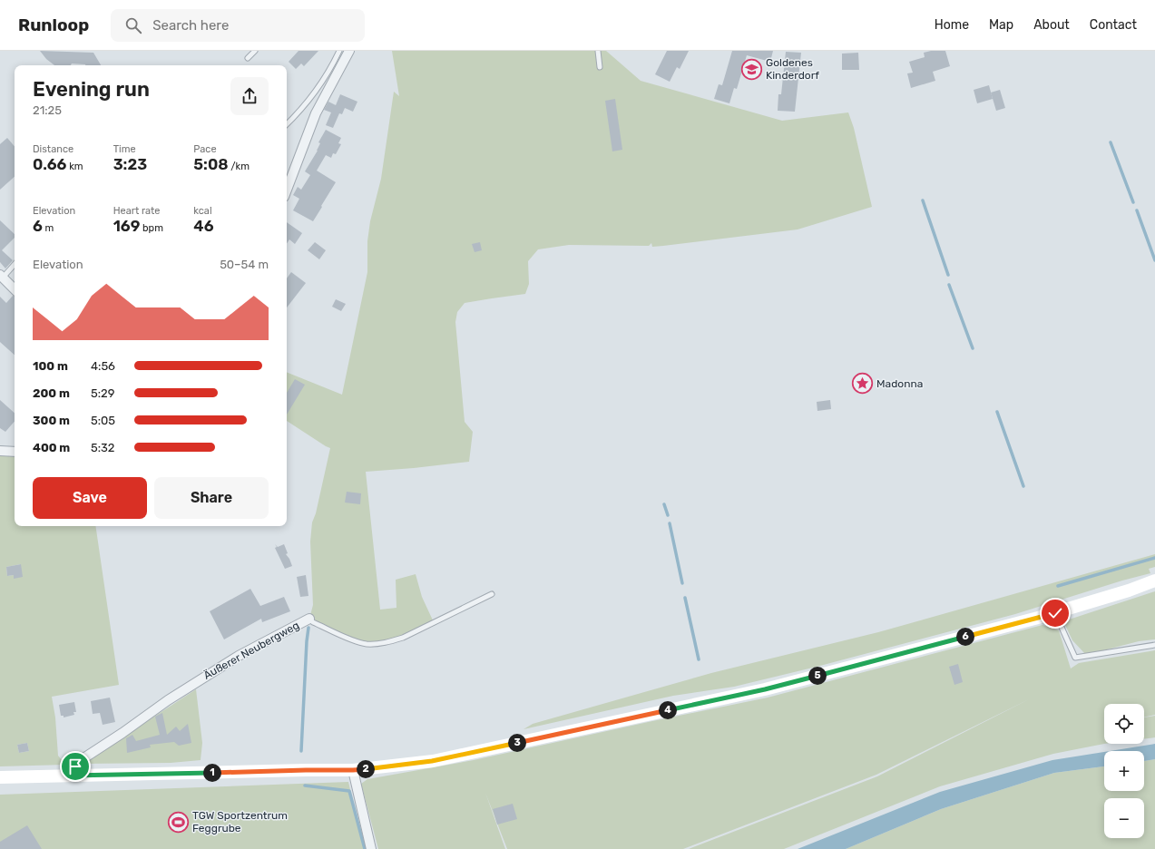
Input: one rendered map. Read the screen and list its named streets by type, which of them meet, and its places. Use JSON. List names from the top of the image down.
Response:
{
  "streets": {
    "street": ["Äußerer Neubergweg"]
  },
  "places": {
    "school or university": ["Goldenes Kinderdorf"],
    "place": ["Madonna"],
    "sports": ["TGW Sportzentrum Feggrube"]
  },
  "page": {
    "header": "Runloop",
    "search": "Search here",
    "nav": [
      "Home",
      "Map",
      "About",
      "Contact"
    ],
    "heading": ["Evening run", "21:25"],
    "stats": [
      ["Distance", "0.66 km"],
      ["Time", "3:23"],
      ["Pace", "5:08 /km"],
      ["Elevation", "6 m"],
      ["Heart rate", "169 bpm"],
      ["kcal", "46"]
    ],
    "chart": ["Elevation", "50–54 m"],
    "list": [
      {
        "name": "100 m",
        "note": "4:56"
      },
      {
        "name": "200 m",
        "note": "5:29"
      },
      {
        "name": "300 m",
        "note": "5:05"
      },
      {
        "name": "400 m",
        "note": "5:32"
      }
    ],
    "buttons": ["Save", "Share"],
    "pins": [
      "6",
      "5",
      "4",
      "3",
      "2",
      "1"
    ],
    "map_buttons": ["+", "−"]
  }
}
